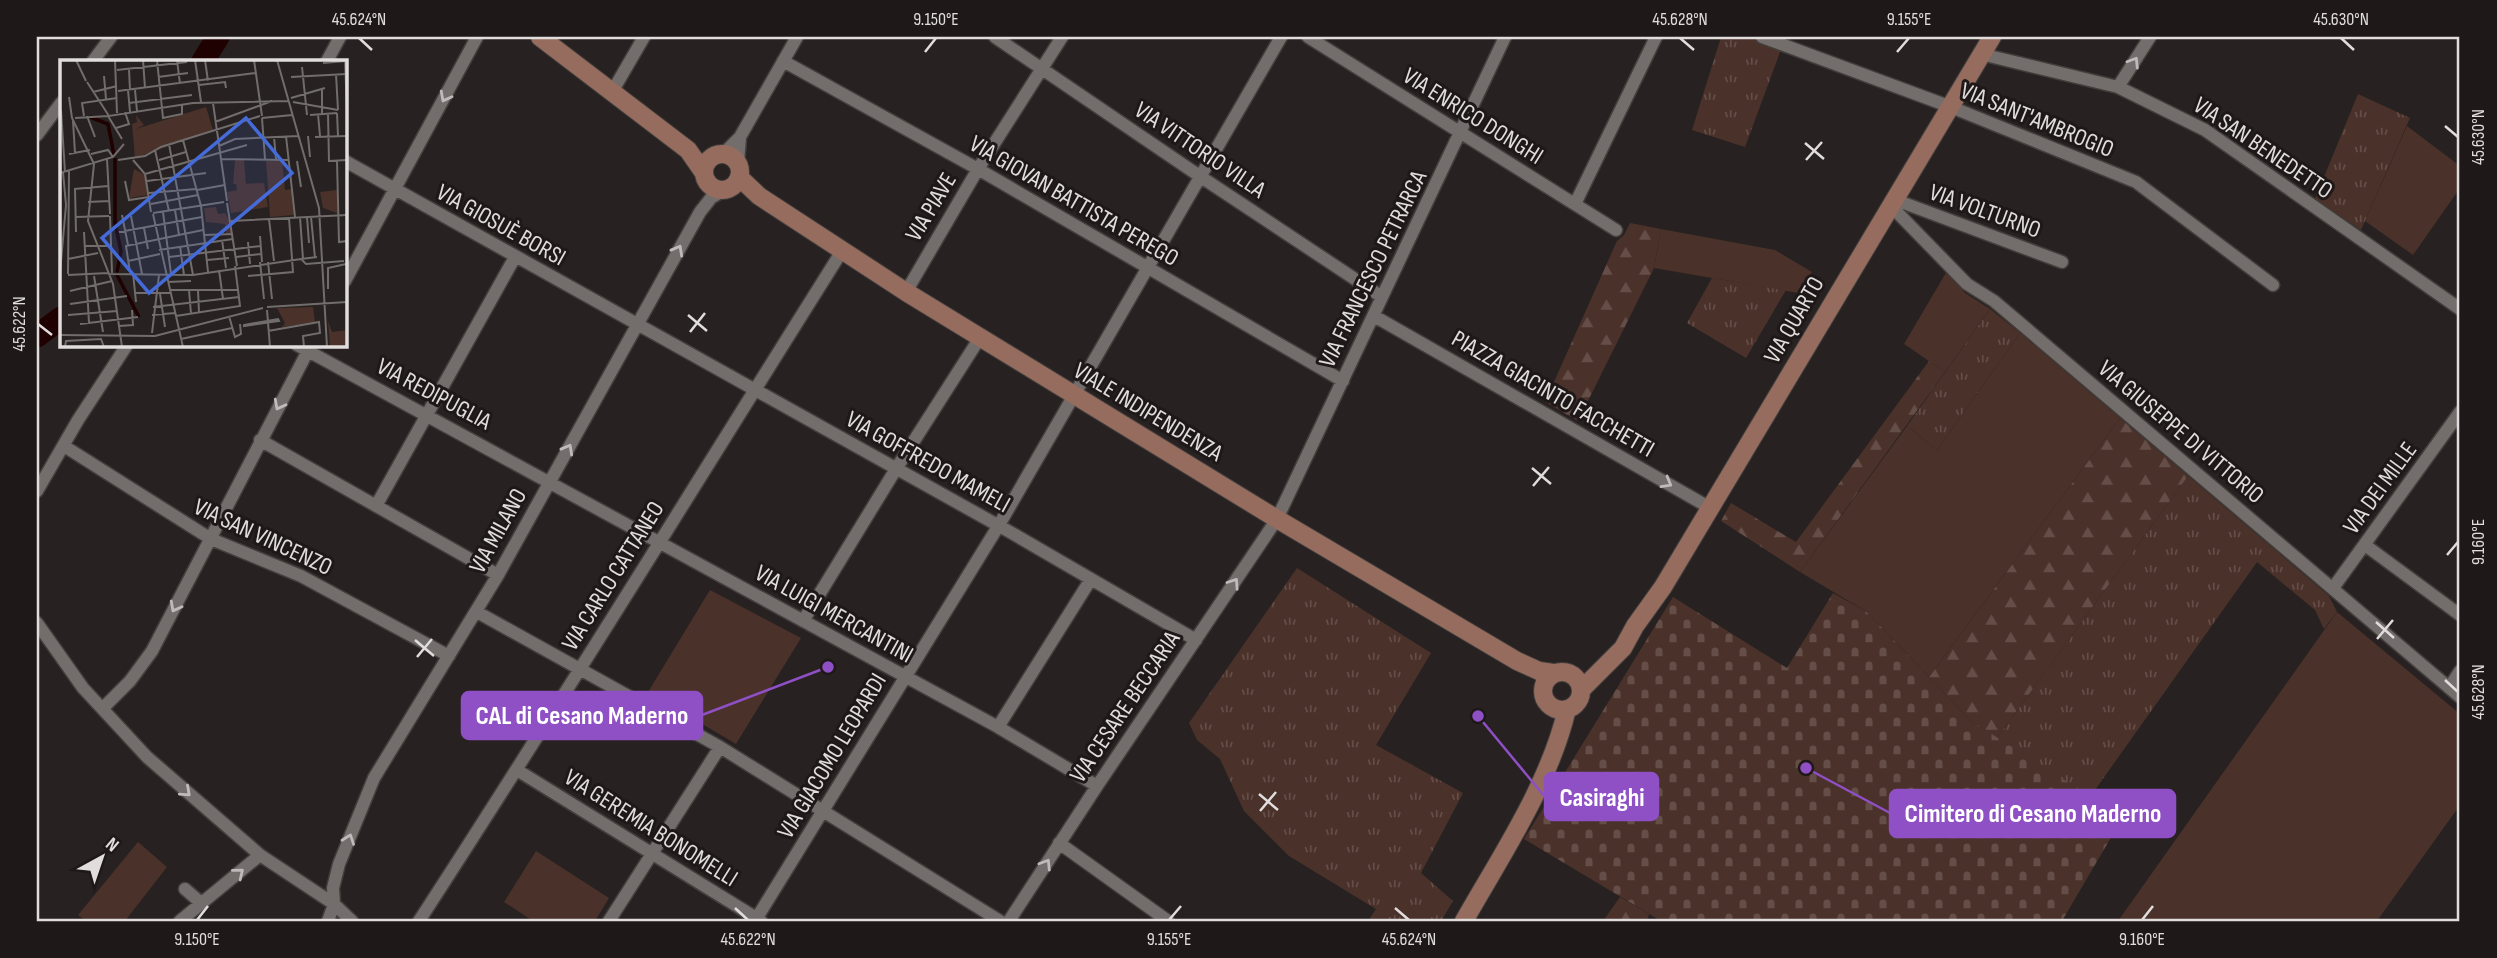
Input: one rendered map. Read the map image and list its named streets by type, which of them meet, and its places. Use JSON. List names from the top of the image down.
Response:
{
  "streets": {
    "street": [
      "VIA ENRICO DONGHI",
      "VIA SANT'AMBROGIO",
      "VIA SAN BENEDETTO",
      "VIA VITTORIO VILLA",
      "VIA GIOVAN BATTISTA PEREGO",
      "VIA PIAVE",
      "VIA VOLTURNO",
      "VIA GIOSUÈ BORSI",
      "VIA FRANCESCO PETRARCA",
      "VIA QUARTO",
      "VIA REDIPUGLIA",
      "PIAZZA GIACINTO FACCHETTI",
      "VIALE INDIPENDENZA",
      "VIA GIUSEPPE DI VITTORIO",
      "VIA GOFFREDO MAMELI",
      "VIA DEI MILLE",
      "VIA MILANO",
      "VIA SAN VINCENZO",
      "VIA CARLO CATTANEO",
      "VIA LUIGI MERCANTINI",
      "VIA CESARE BECCARIA",
      "VIA GIACOMO LEOPARDI",
      "VIA GEREMIA BONOMELLI"
    ]
  },
  "crossings": [
    ["VIA ENRICO DONGHI", "VIA FRANCESCO PETRARCA"],
    ["VIA SANT'AMBROGIO", "VIA QUARTO"],
    ["VIA SAN BENEDETTO", "VIA QUARTO"],
    ["VIA VITTORIO VILLA", "VIA PIAVE"],
    ["VIA VITTORIO VILLA", "VIA FRANCESCO PETRARCA"],
    ["VIA VITTORIO VILLA", "VIA GIACOMO LEOPARDI"],
    ["VIA GIOVAN BATTISTA PEREGO", "VIA PIAVE"],
    ["VIA GIOVAN BATTISTA PEREGO", "VIA FRANCESCO PETRARCA"],
    ["VIA GIOVAN BATTISTA PEREGO", "VIA GIACOMO LEOPARDI"],
    ["VIA PIAVE", "VIALE INDIPENDENZA"],
    ["VIA VOLTURNO", "VIA QUARTO"],
    ["VIA VOLTURNO", "VIA GIUSEPPE DI VITTORIO"],
    ["VIA GIOSUÈ BORSI", "VIA GOFFREDO MAMELI"],
    ["VIA GIOSUÈ BORSI", "VIA MILANO"],
    ["VIA FRANCESCO PETRARCA", "PIAZZA GIACINTO FACCHETTI"],
    ["VIA FRANCESCO PETRARCA", "VIALE INDIPENDENZA"],
    ["VIA FRANCESCO PETRARCA", "VIA CESARE BECCARIA"],
    ["VIA QUARTO", "PIAZZA GIACINTO FACCHETTI"],
    ["VIA QUARTO", "VIALE INDIPENDENZA"],
    ["VIA QUARTO", "VIA GIUSEPPE DI VITTORIO"],
    ["VIA REDIPUGLIA", "VIA MILANO"],
    ["VIA REDIPUGLIA", "VIA LUIGI MERCANTINI"],
    ["VIALE INDIPENDENZA", "VIA MILANO"],
    ["VIALE INDIPENDENZA", "VIA CARLO CATTANEO"],
    ["VIALE INDIPENDENZA", "VIA CESARE BECCARIA"],
    ["VIALE INDIPENDENZA", "VIA GIACOMO LEOPARDI"],
    ["VIA GIUSEPPE DI VITTORIO", "VIA DEI MILLE"],
    ["VIA GOFFREDO MAMELI", "VIA MILANO"],
    ["VIA GOFFREDO MAMELI", "VIA CARLO CATTANEO"],
    ["VIA GOFFREDO MAMELI", "VIA CESARE BECCARIA"],
    ["VIA GOFFREDO MAMELI", "VIA GIACOMO LEOPARDI"],
    ["VIA MILANO", "VIA SAN VINCENZO"],
    ["VIA MILANO", "VIA LUIGI MERCANTINI"],
    ["VIA CARLO CATTANEO", "VIA LUIGI MERCANTINI"],
    ["VIA CARLO CATTANEO", "VIA GEREMIA BONOMELLI"],
    ["VIA LUIGI MERCANTINI", "VIA CESARE BECCARIA"],
    ["VIA LUIGI MERCANTINI", "VIA GIACOMO LEOPARDI"],
    ["VIA GIACOMO LEOPARDI", "VIA GEREMIA BONOMELLI"]
  ],
  "one_way": ["PIAZZA GIACINTO FACCHETTI", "VIA MILANO", "VIA CESARE BECCARIA"],
  "places": ["CAL di Cesano Maderno", "Casiraghi", "Cimitero di Cesano Maderno"],
  "north": "top right",
  "coordinates": [
    "45.624°N",
    "9.150°E",
    "45.628°N",
    "9.155°E",
    "45.630°N",
    "45.622°N",
    "9.160°E"
  ]
}
